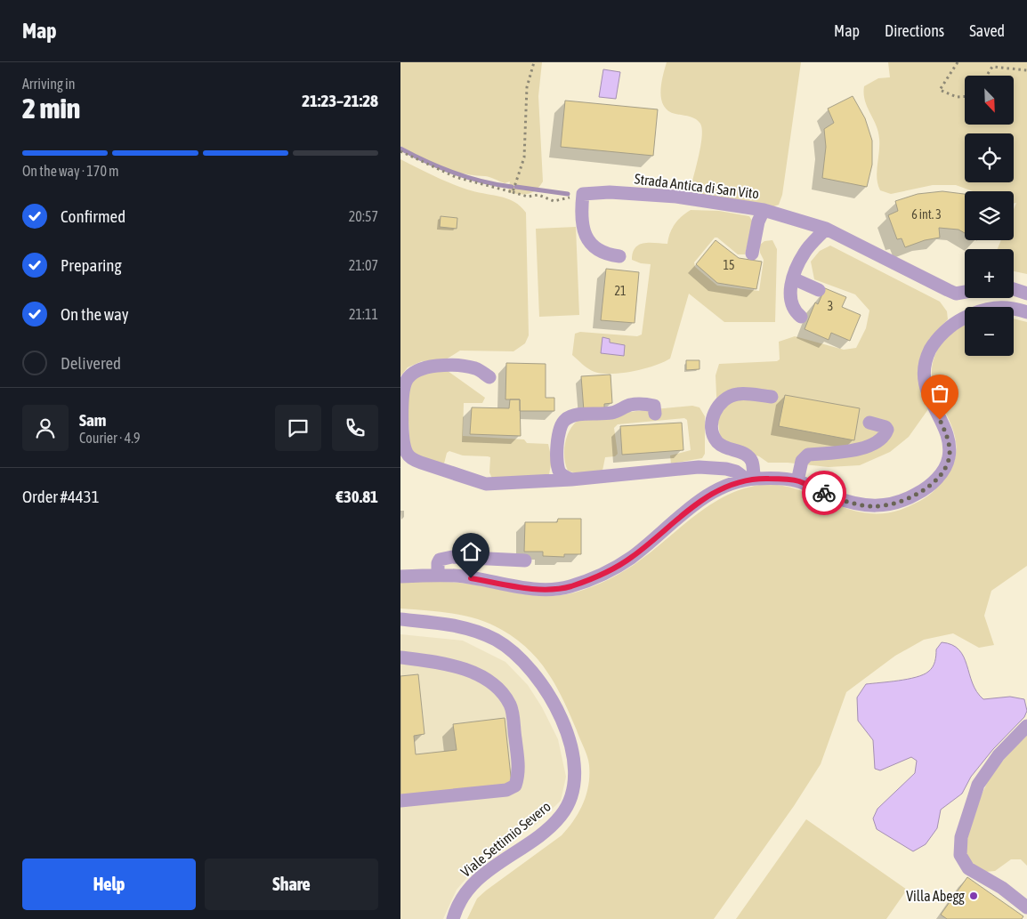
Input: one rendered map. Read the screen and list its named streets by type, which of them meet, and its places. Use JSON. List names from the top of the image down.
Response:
{
  "streets": {
    "street": ["Strada Antica di San Vito", "Viale Settimio Severo"]
  },
  "places": ["Villa Abegg"],
  "house_numbers": [
    "6 int. 3",
    "15",
    "21",
    "3"
  ],
  "north": "bottom right",
  "page": {
    "header": "Map",
    "nav": ["Map", "Directions", "Saved"],
    "heading": ["2 min", "Arriving in", "21:23–21:28"],
    "panel": [
      "Sam",
      "Courier · 4.9",
      "Order #4431",
      "€30.81"
    ],
    "map_buttons": ["+", "−"],
    "bar": "On the way · 170 m",
    "list": [
      ["Confirmed", "20:57"],
      ["Preparing", "21:07"],
      ["On the way", "21:11"],
      "Delivered"
    ],
    "buttons": ["Help", "Share"]
  }
}
